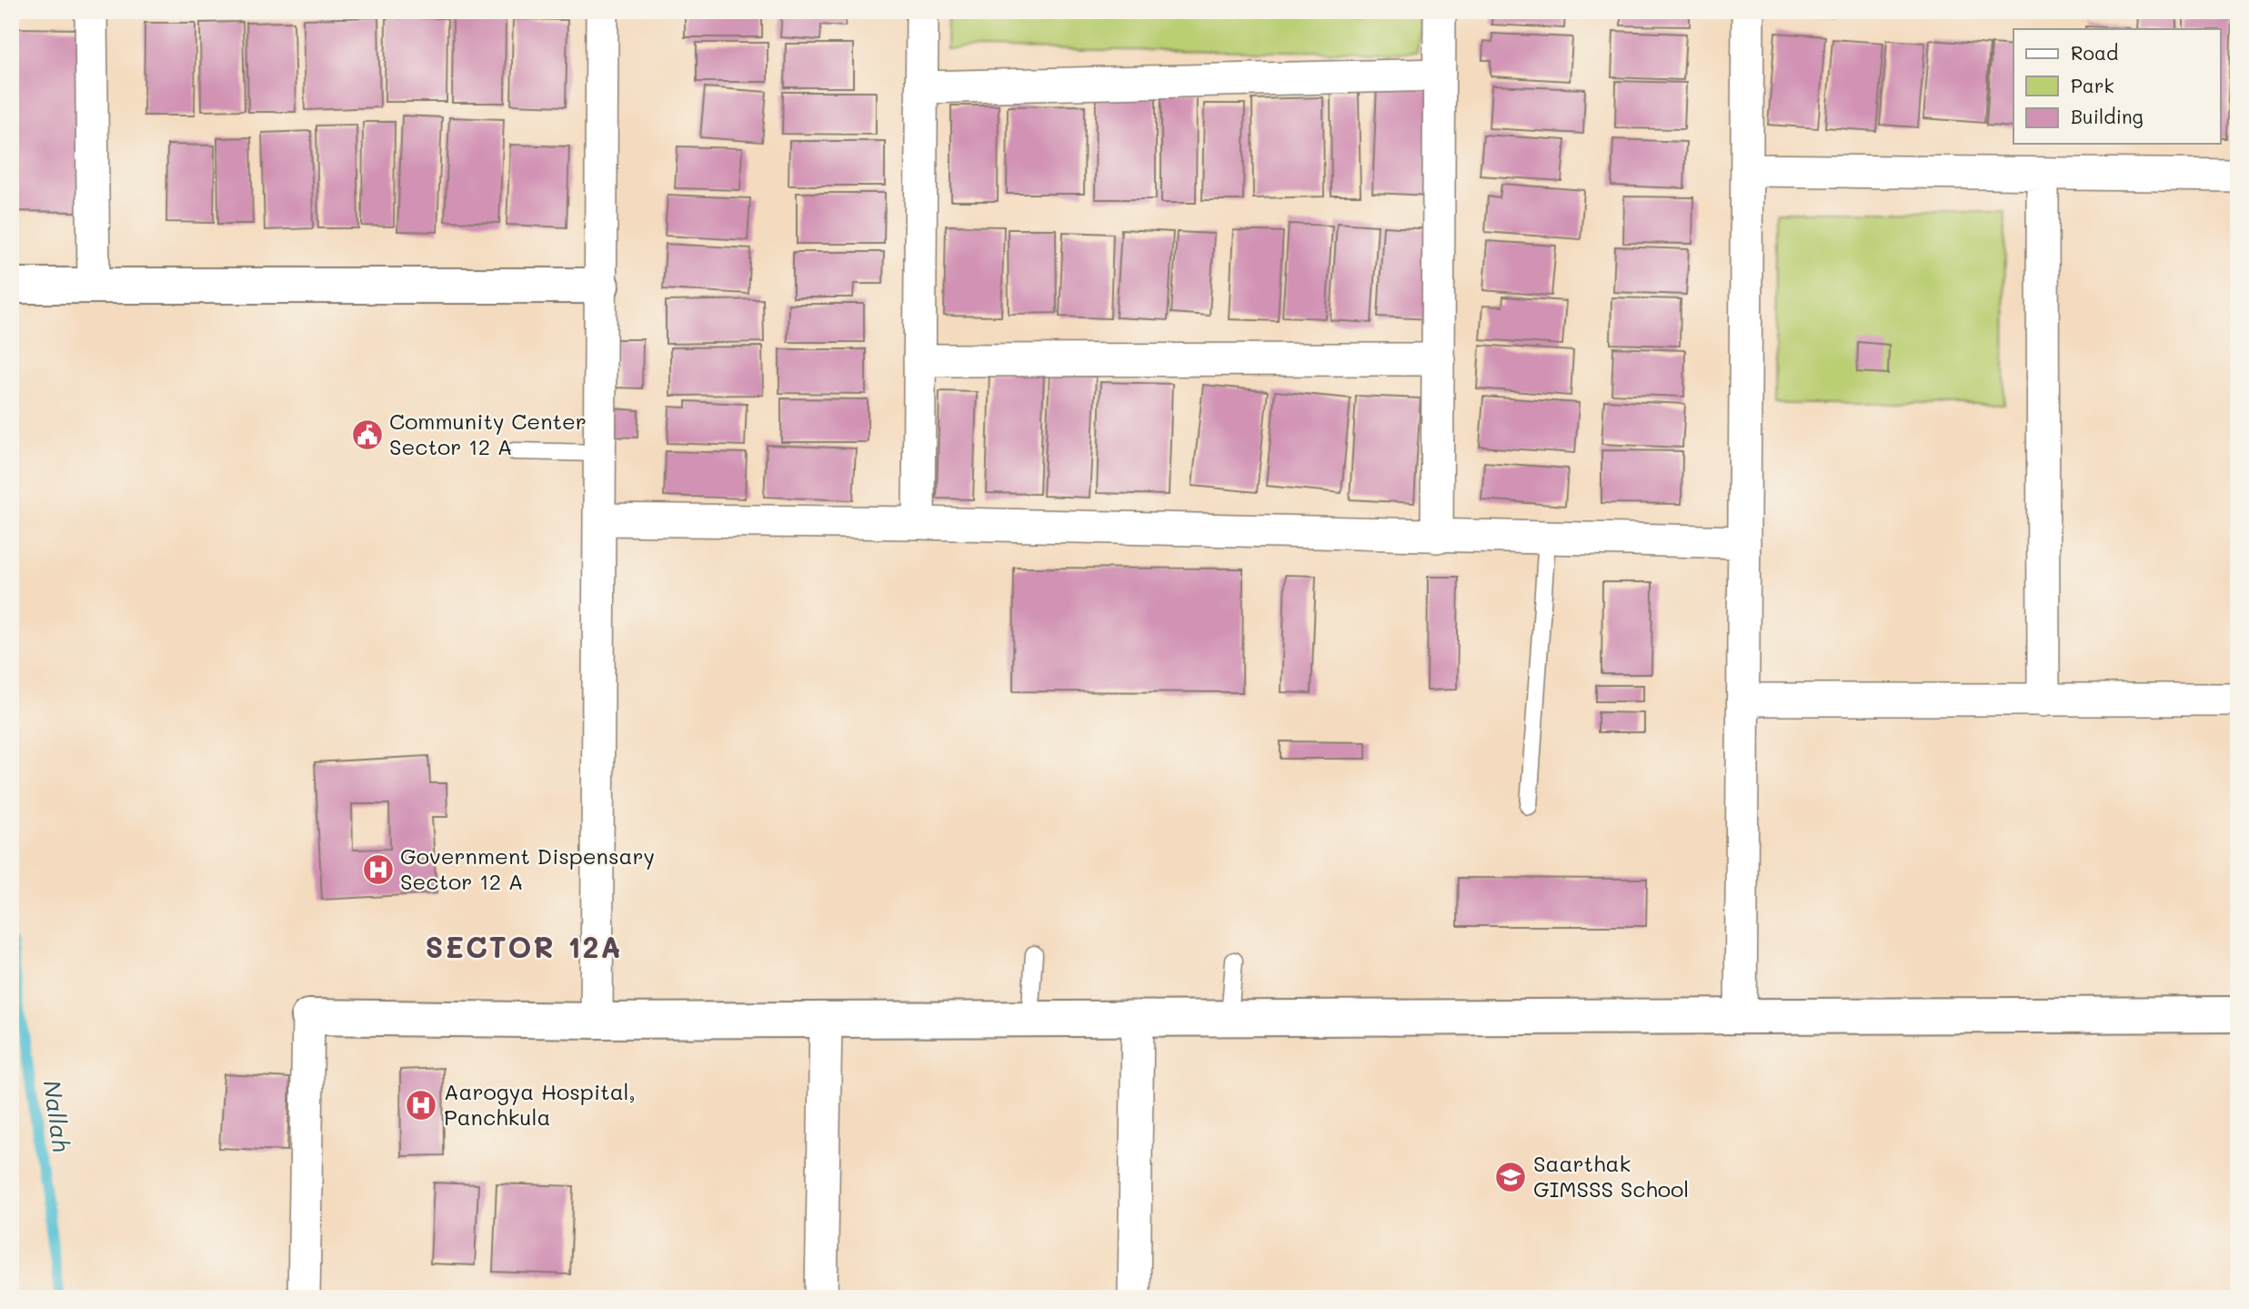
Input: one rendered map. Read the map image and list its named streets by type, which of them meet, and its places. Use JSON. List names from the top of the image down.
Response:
{
  "districts": ["SECTOR 12A"],
  "water": ["Nallah"],
  "places": {
    "public building": ["Community Center Sector 12 A"],
    "hospital": ["Government Dispensary Sector 12 A", "Aarogya Hospital, Panchkula"],
    "school or university": ["Saarthak GIMSSS School"]
  },
  "legend": ["Road", "Park", "Building"]
}
